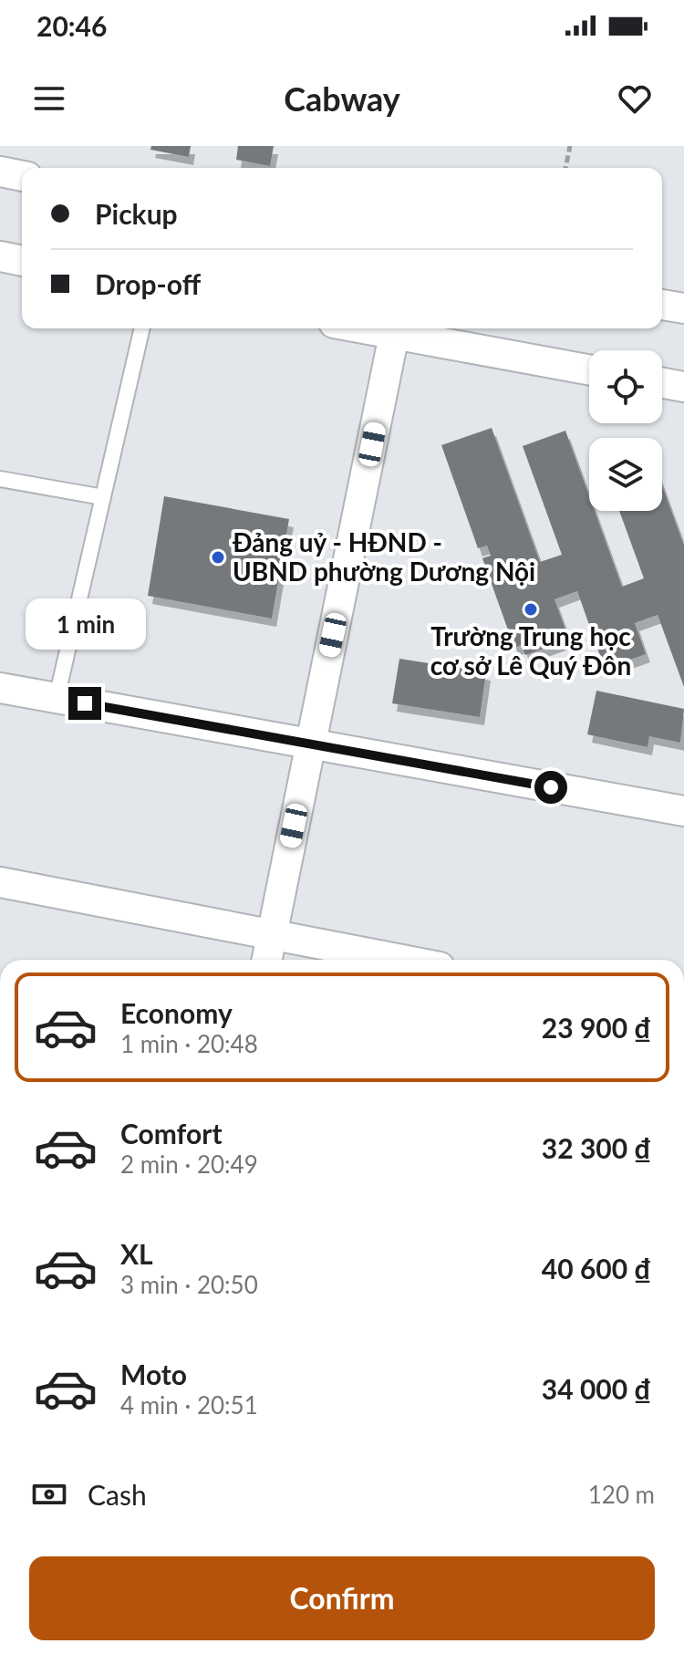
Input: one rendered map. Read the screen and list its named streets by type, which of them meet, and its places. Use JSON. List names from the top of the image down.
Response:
{
  "places": ["Đảng uỷ - HĐND - UBND phường Dương Nội", "Trường Trung học cơ sở Lê Quý Đôn"],
  "page": {
    "status": "20:46",
    "header": "Cabway",
    "banner": ["Pickup", "Drop-off"],
    "bubble": "1 min",
    "list": [
      {
        "name": "Economy",
        "note": "1 min · 20:48",
        "value": "23 900 ₫"
      },
      {
        "name": "Comfort",
        "note": "2 min · 20:49",
        "value": "32 300 ₫"
      },
      {
        "name": "XL",
        "note": "3 min · 20:50",
        "value": "40 600 ₫"
      },
      {
        "name": "Moto",
        "note": "4 min · 20:51",
        "value": "34 000 ₫"
      }
    ],
    "pay": ["Cash", "120 m"],
    "buttons": "Confirm"
  }
}
